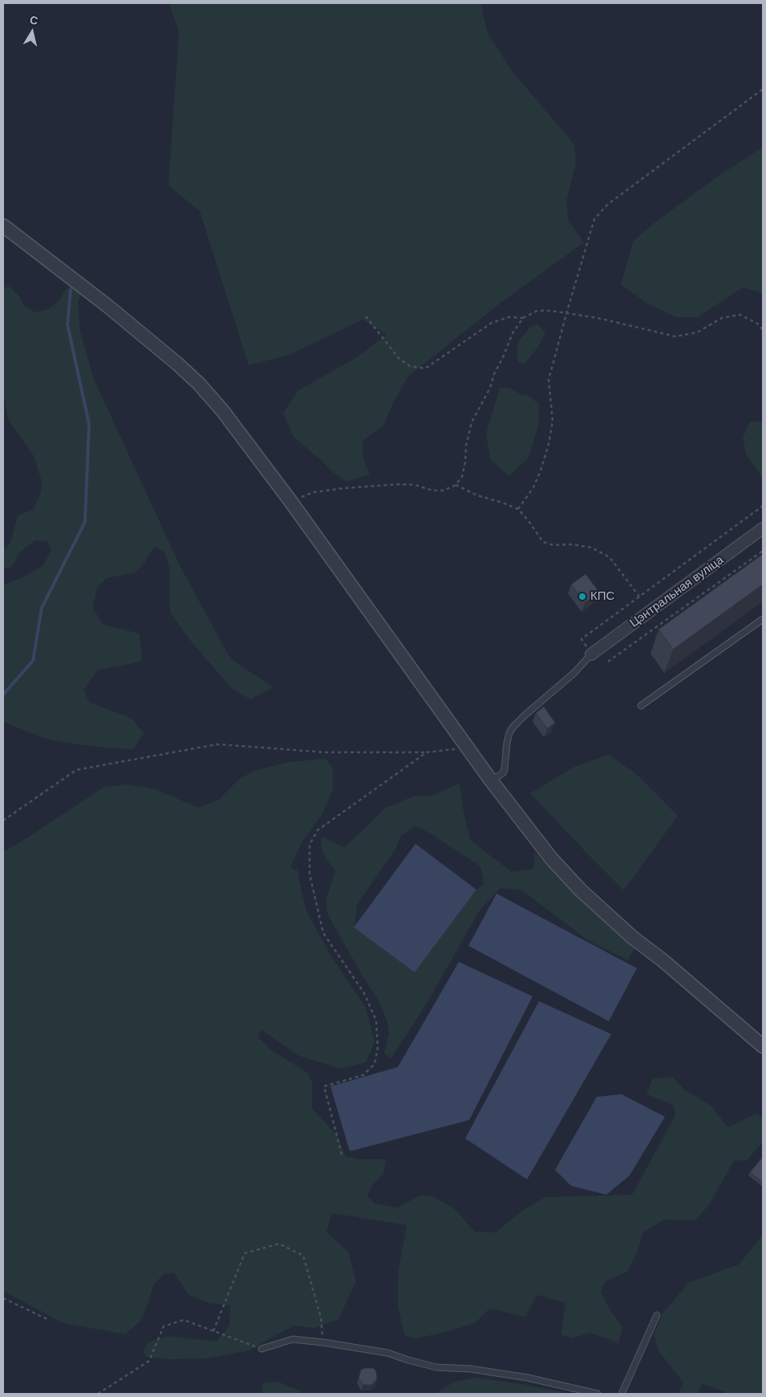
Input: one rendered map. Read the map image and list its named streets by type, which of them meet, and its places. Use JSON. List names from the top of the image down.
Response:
{
  "streets": {
    "street": ["Цэнтральная вуліца"]
  },
  "places": ["КПС"],
  "north": "top"
}
